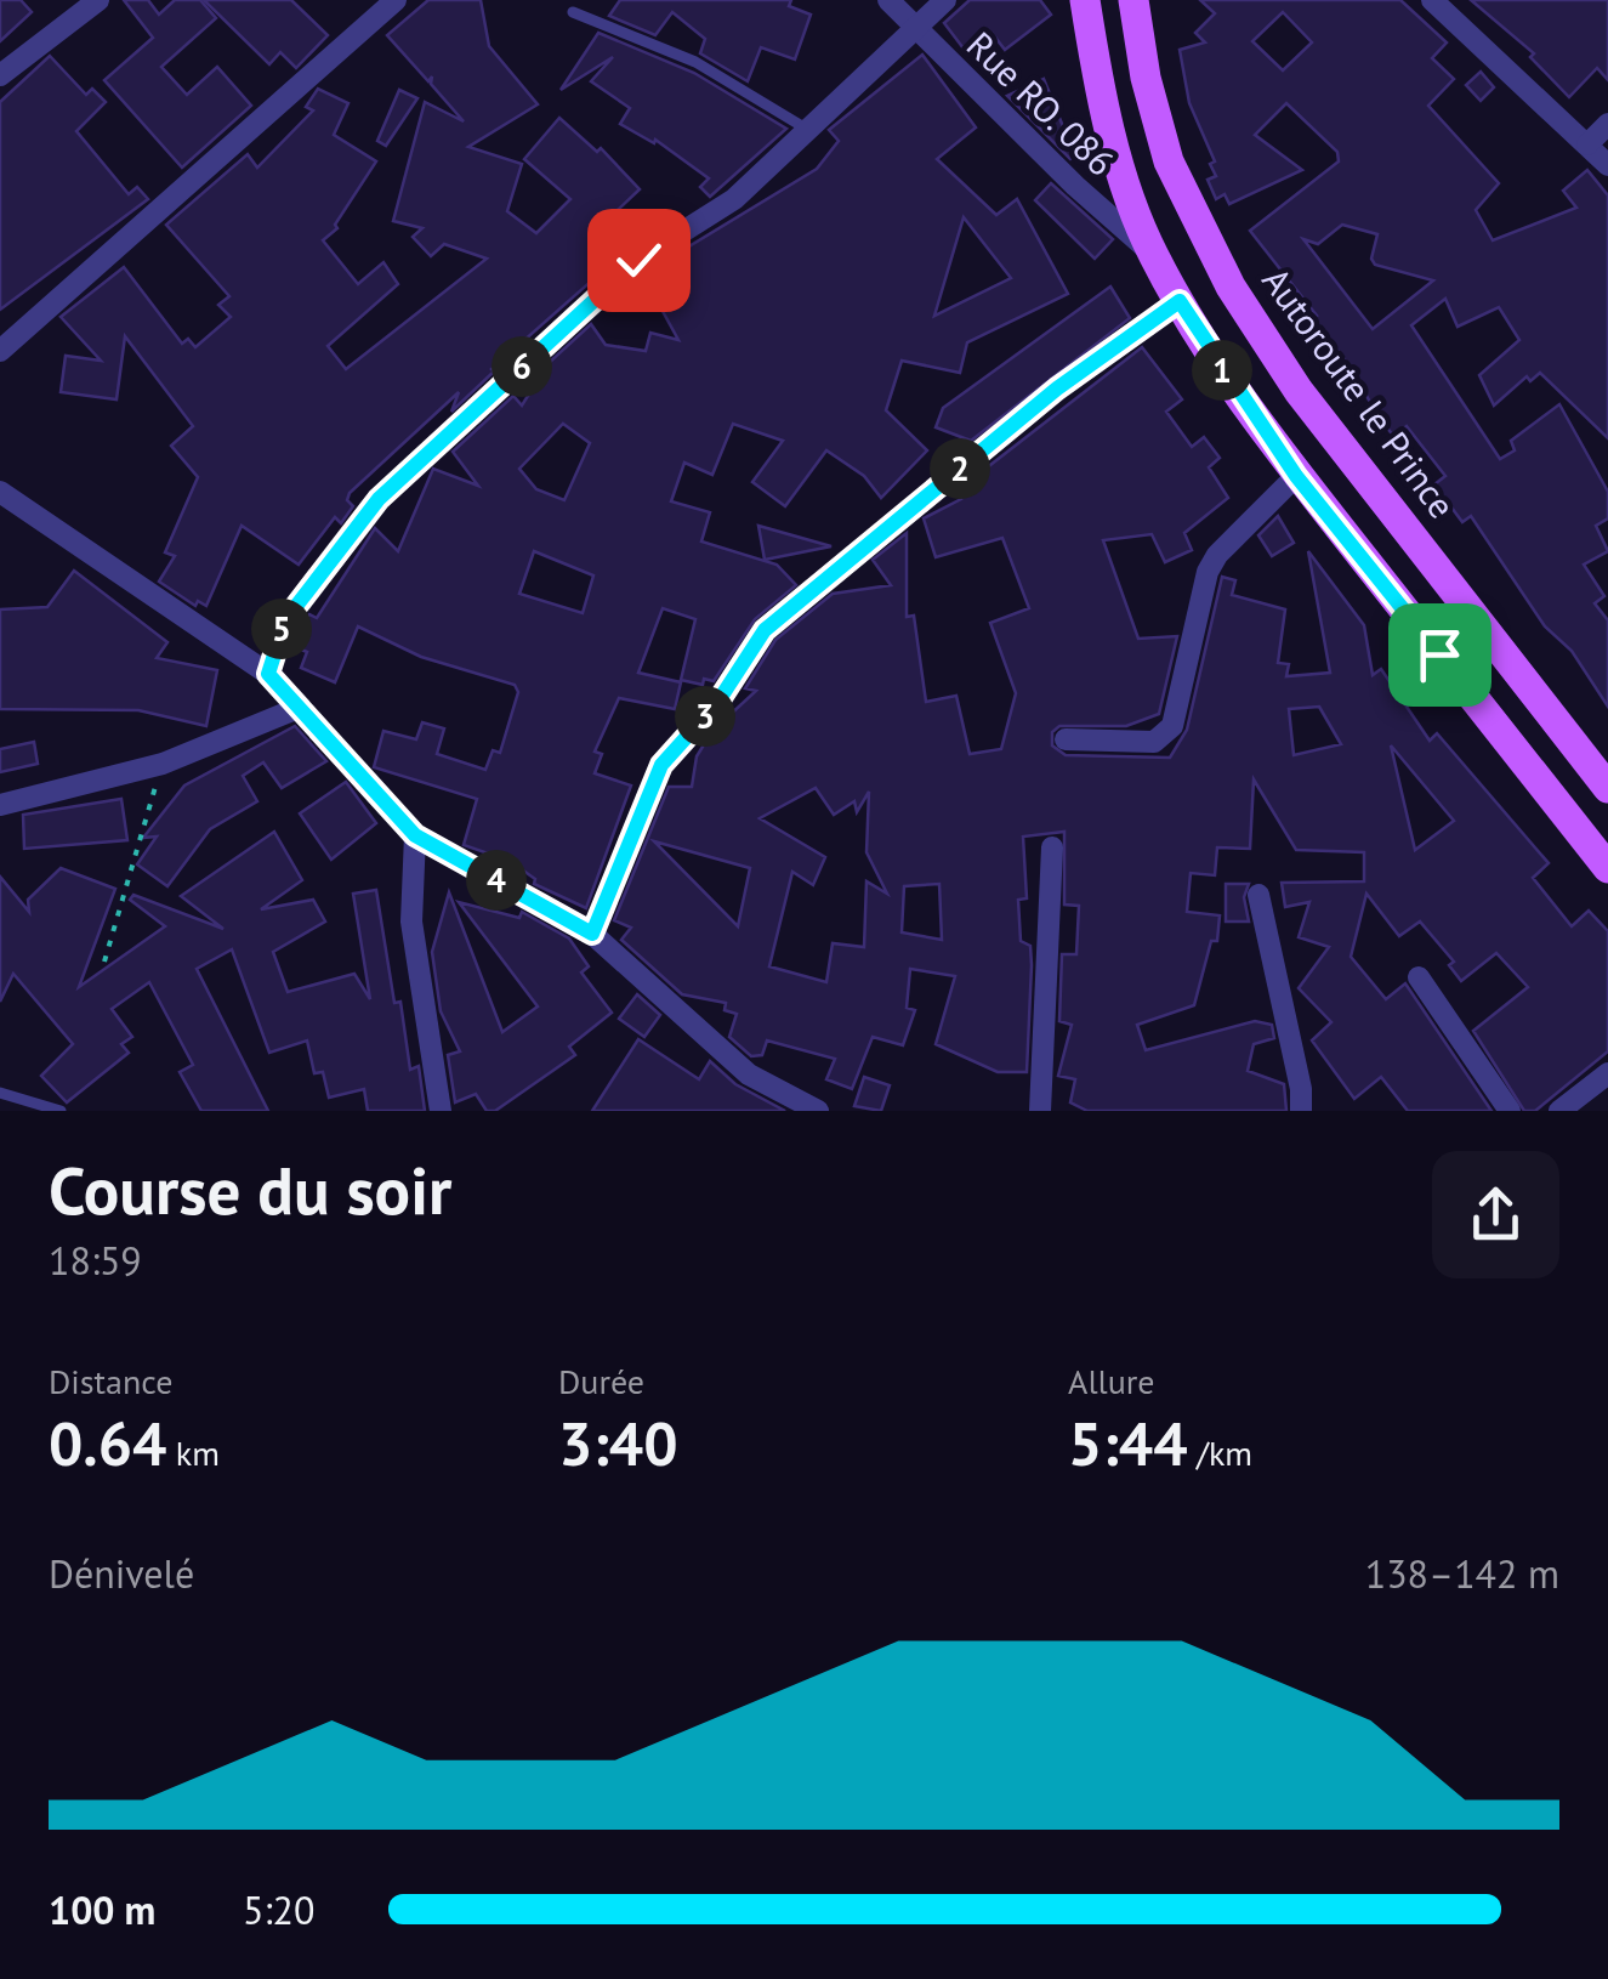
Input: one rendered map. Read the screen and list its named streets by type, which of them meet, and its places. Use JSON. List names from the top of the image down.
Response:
{
  "streets": {
    "main road": ["Autoroute le Prince"],
    "street": ["Rue RO. 086"]
  },
  "page": {
    "pins": [
      "6",
      "1",
      "2",
      "5",
      "3",
      "4"
    ],
    "heading": ["Course du soir", "18:59"],
    "stats": [
      ["Distance", "0.64 km"],
      ["Durée", "3:40"],
      ["Allure", "5:44 /km"]
    ],
    "chart": ["Dénivelé", "138–142 m"],
    "list": [
      {
        "name": "100 m",
        "note": "5:20"
      }
    ]
  }
}
